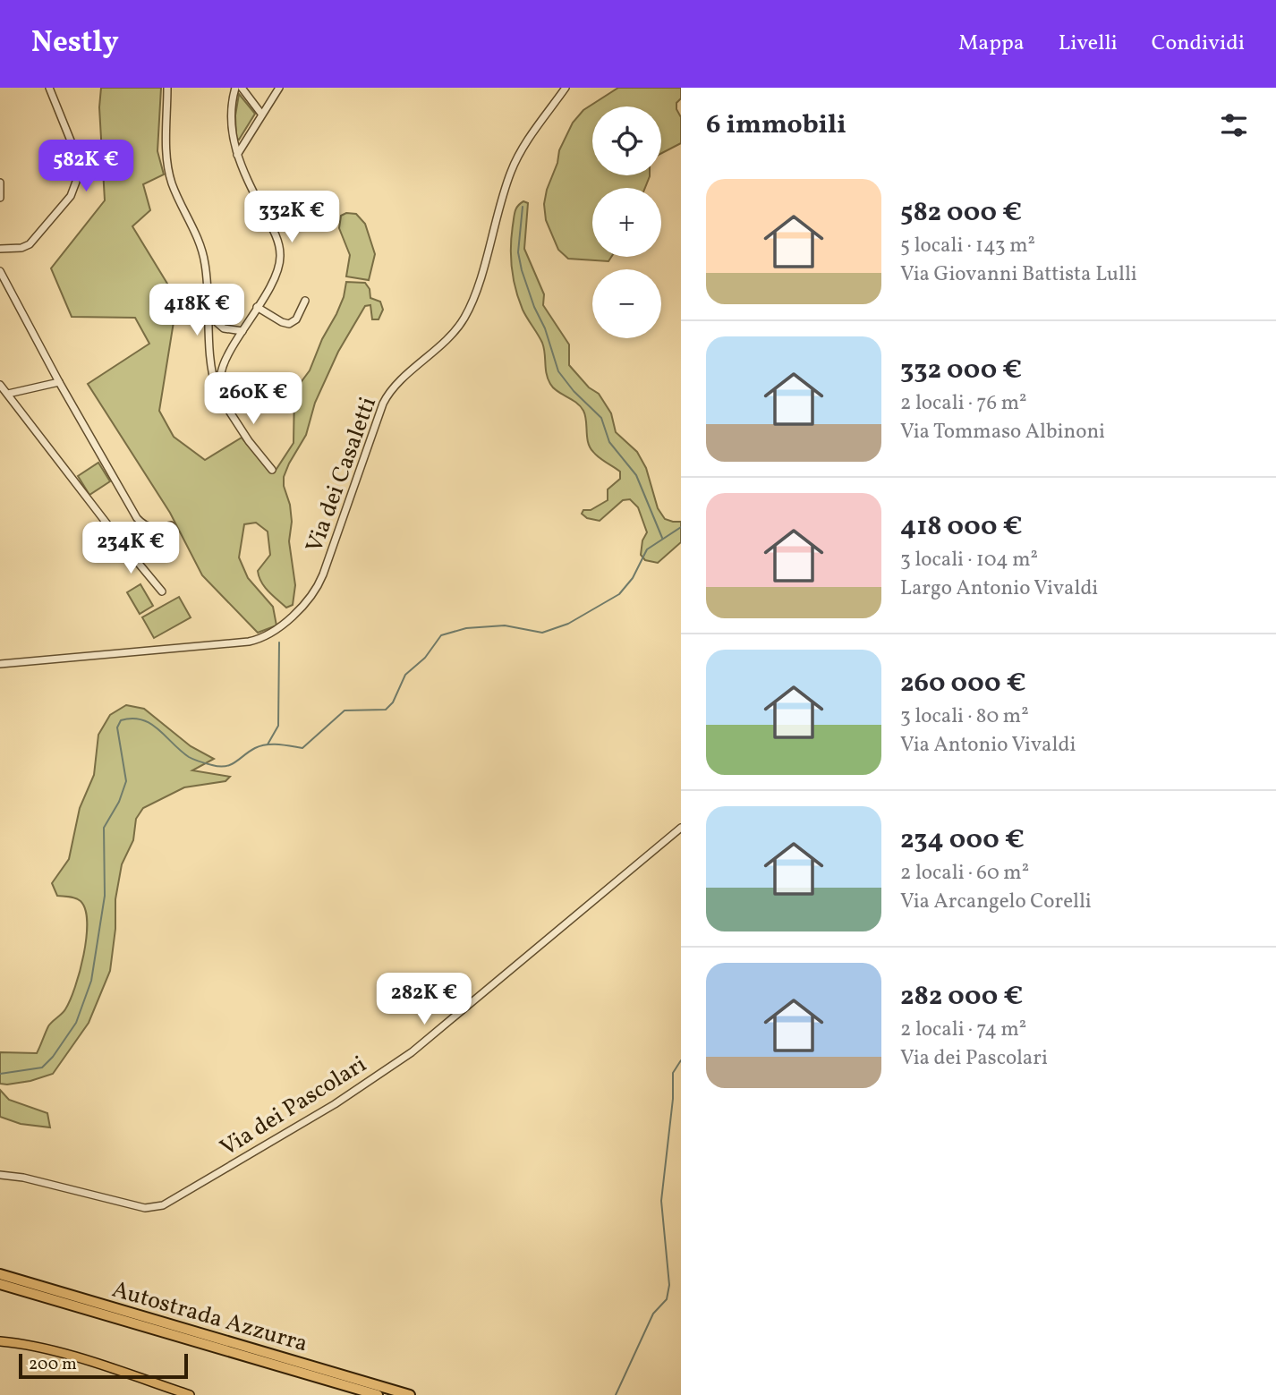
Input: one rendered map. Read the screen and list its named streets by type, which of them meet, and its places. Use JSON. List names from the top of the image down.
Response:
{
  "streets": {
    "highway": ["Autostrada Azzurra"],
    "street": ["Via dei Casaletti", "Via dei Pascolari"]
  },
  "scale_bar": "200 m",
  "page": {
    "header": "Nestly",
    "nav": ["Mappa", "Livelli", "Condividi"],
    "heading": "6 immobili",
    "map_buttons": ["+", "−"],
    "price": [
      "582K €",
      "332K €",
      "418K €",
      "260K €",
      "234K €",
      "282K €"
    ],
    "list": [
      {
        "name": "582 000 €",
        "note": "5 locali · 143 m² · Via Giovanni Battista Lulli"
      },
      {
        "name": "332 000 €",
        "note": "2 locali · 76 m² · Via Tommaso Albinoni"
      },
      {
        "name": "418 000 €",
        "note": "3 locali · 104 m² · Largo Antonio Vivaldi"
      },
      {
        "name": "260 000 €",
        "note": "3 locali · 80 m² · Via Antonio Vivaldi"
      },
      {
        "name": "234 000 €",
        "note": "2 locali · 60 m² · Via Arcangelo Corelli"
      },
      {
        "name": "282 000 €",
        "note": "2 locali · 74 m² · Via dei Pascolari"
      }
    ],
    "scale": "200 m"
  }
}
